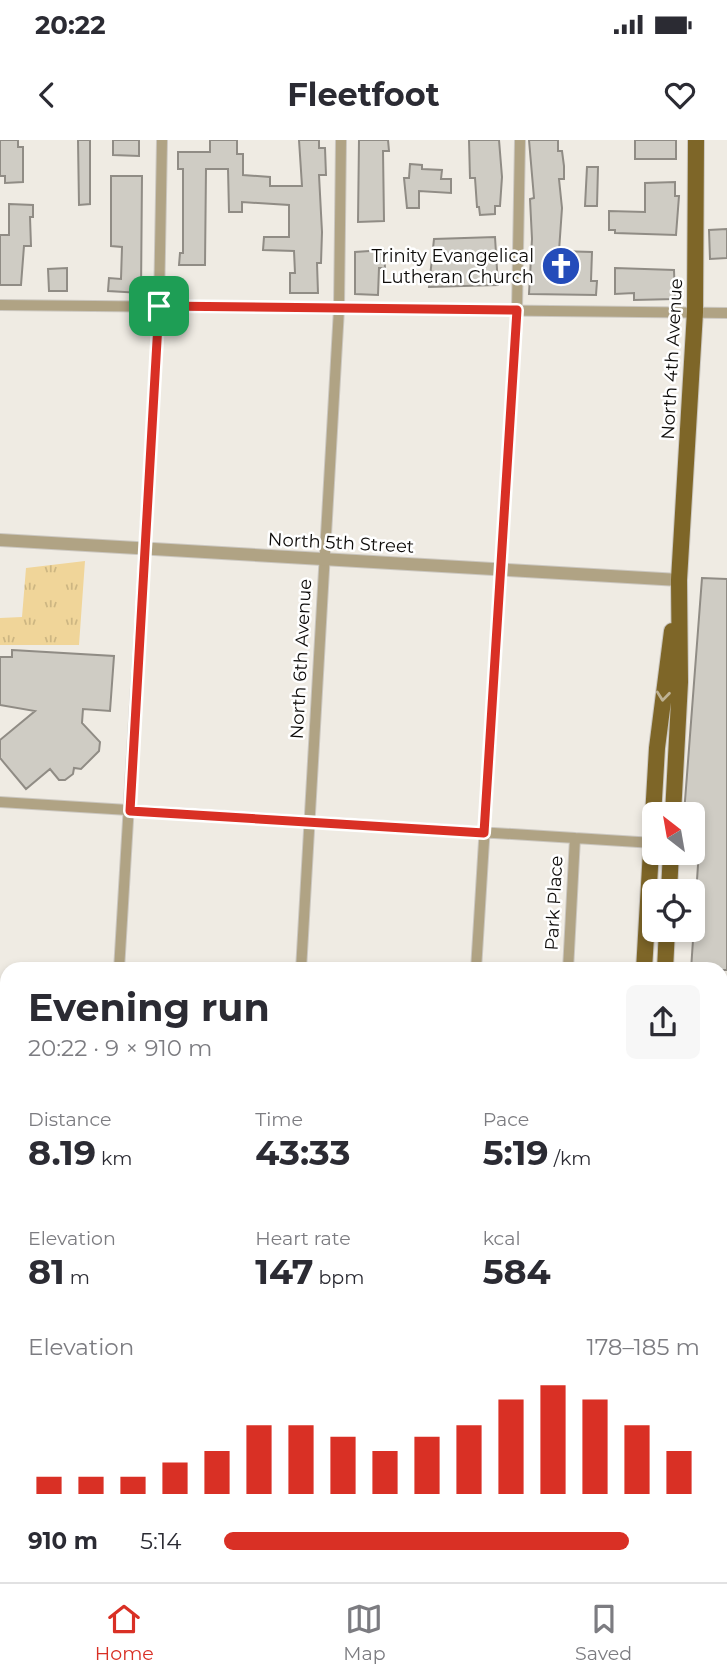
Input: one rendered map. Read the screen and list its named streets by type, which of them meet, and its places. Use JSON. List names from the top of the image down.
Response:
{
  "streets": {
    "main road": ["North 4th Avenue"],
    "street": ["North 5th Street", "North 6th Avenue", "Park Place"]
  },
  "crossings": [
    ["North 4th Avenue", "North 5th Street"],
    ["North 5th Street", "North 6th Avenue"]
  ],
  "places": {
    "church": ["Trinity Evangelical Lutheran Church"]
  },
  "north": "top left",
  "page": {
    "status": "20:22",
    "header": "Fleetfoot",
    "heading": ["Evening run", "20:22 · 9 × 910 m"],
    "stats": [
      ["Distance", "8.19 km"],
      ["Time", "43:33"],
      ["Pace", "5:19 /km"],
      ["Elevation", "81 m"],
      ["Heart rate", "147 bpm"],
      ["kcal", "584"]
    ],
    "chart": ["Elevation", "178–185 m"],
    "list": [
      {
        "name": "910 m",
        "note": "5:14"
      }
    ],
    "tabs": ["Home", "Map", "Saved"]
  }
}
